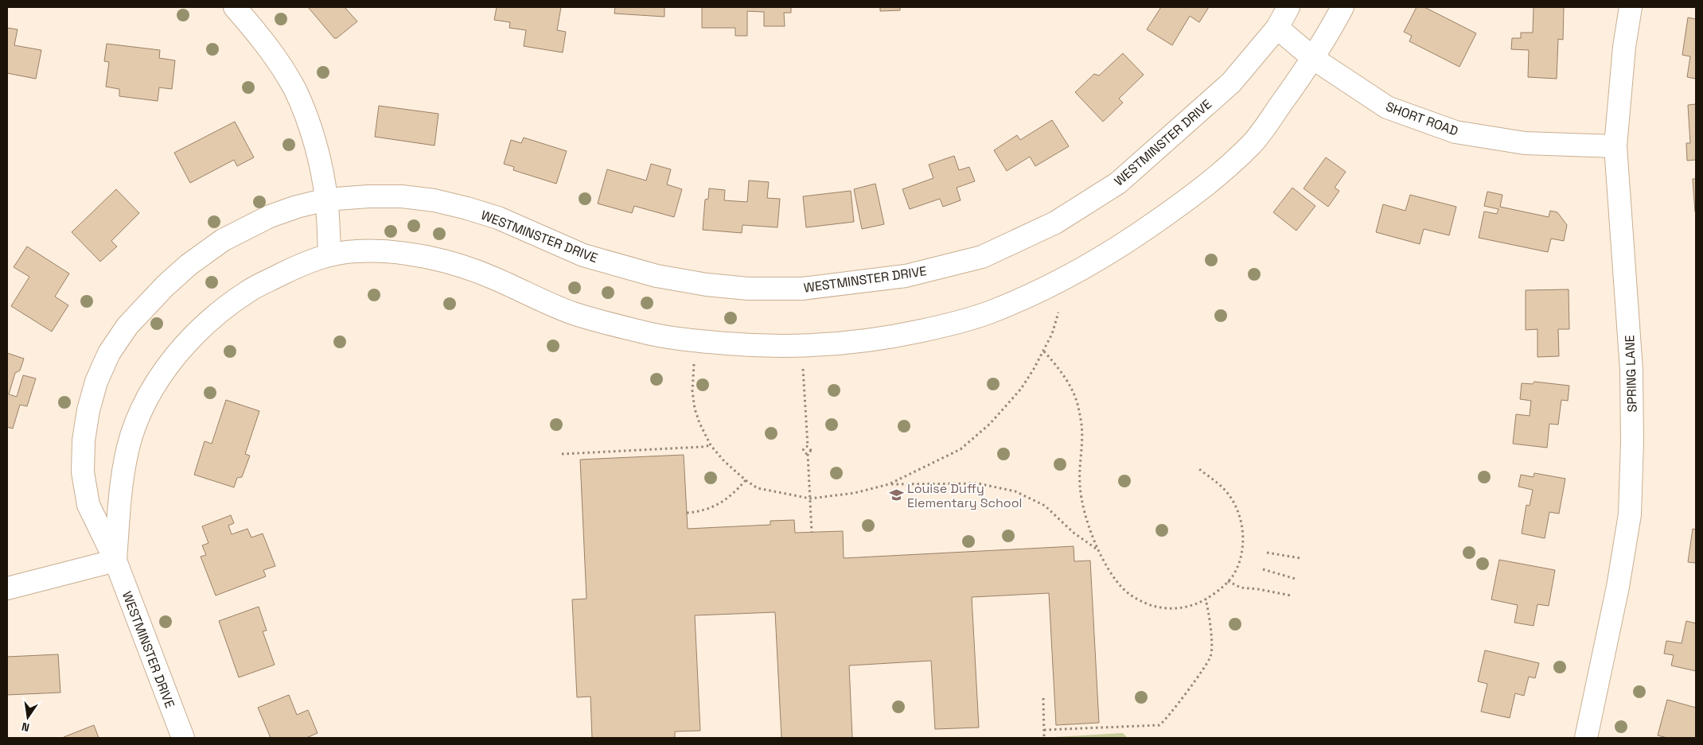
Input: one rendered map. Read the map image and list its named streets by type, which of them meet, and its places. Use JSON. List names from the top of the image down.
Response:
{
  "streets": {
    "street": ["SHORT ROAD", "WESTMINSTER DRIVE", "SPRING LANE"]
  },
  "crossings": [
    ["SHORT ROAD", "WESTMINSTER DRIVE"],
    ["SHORT ROAD", "SPRING LANE"]
  ],
  "places": {
    "school or university": ["Louise Duffy Elementary School"]
  },
  "north": "bottom"
}
